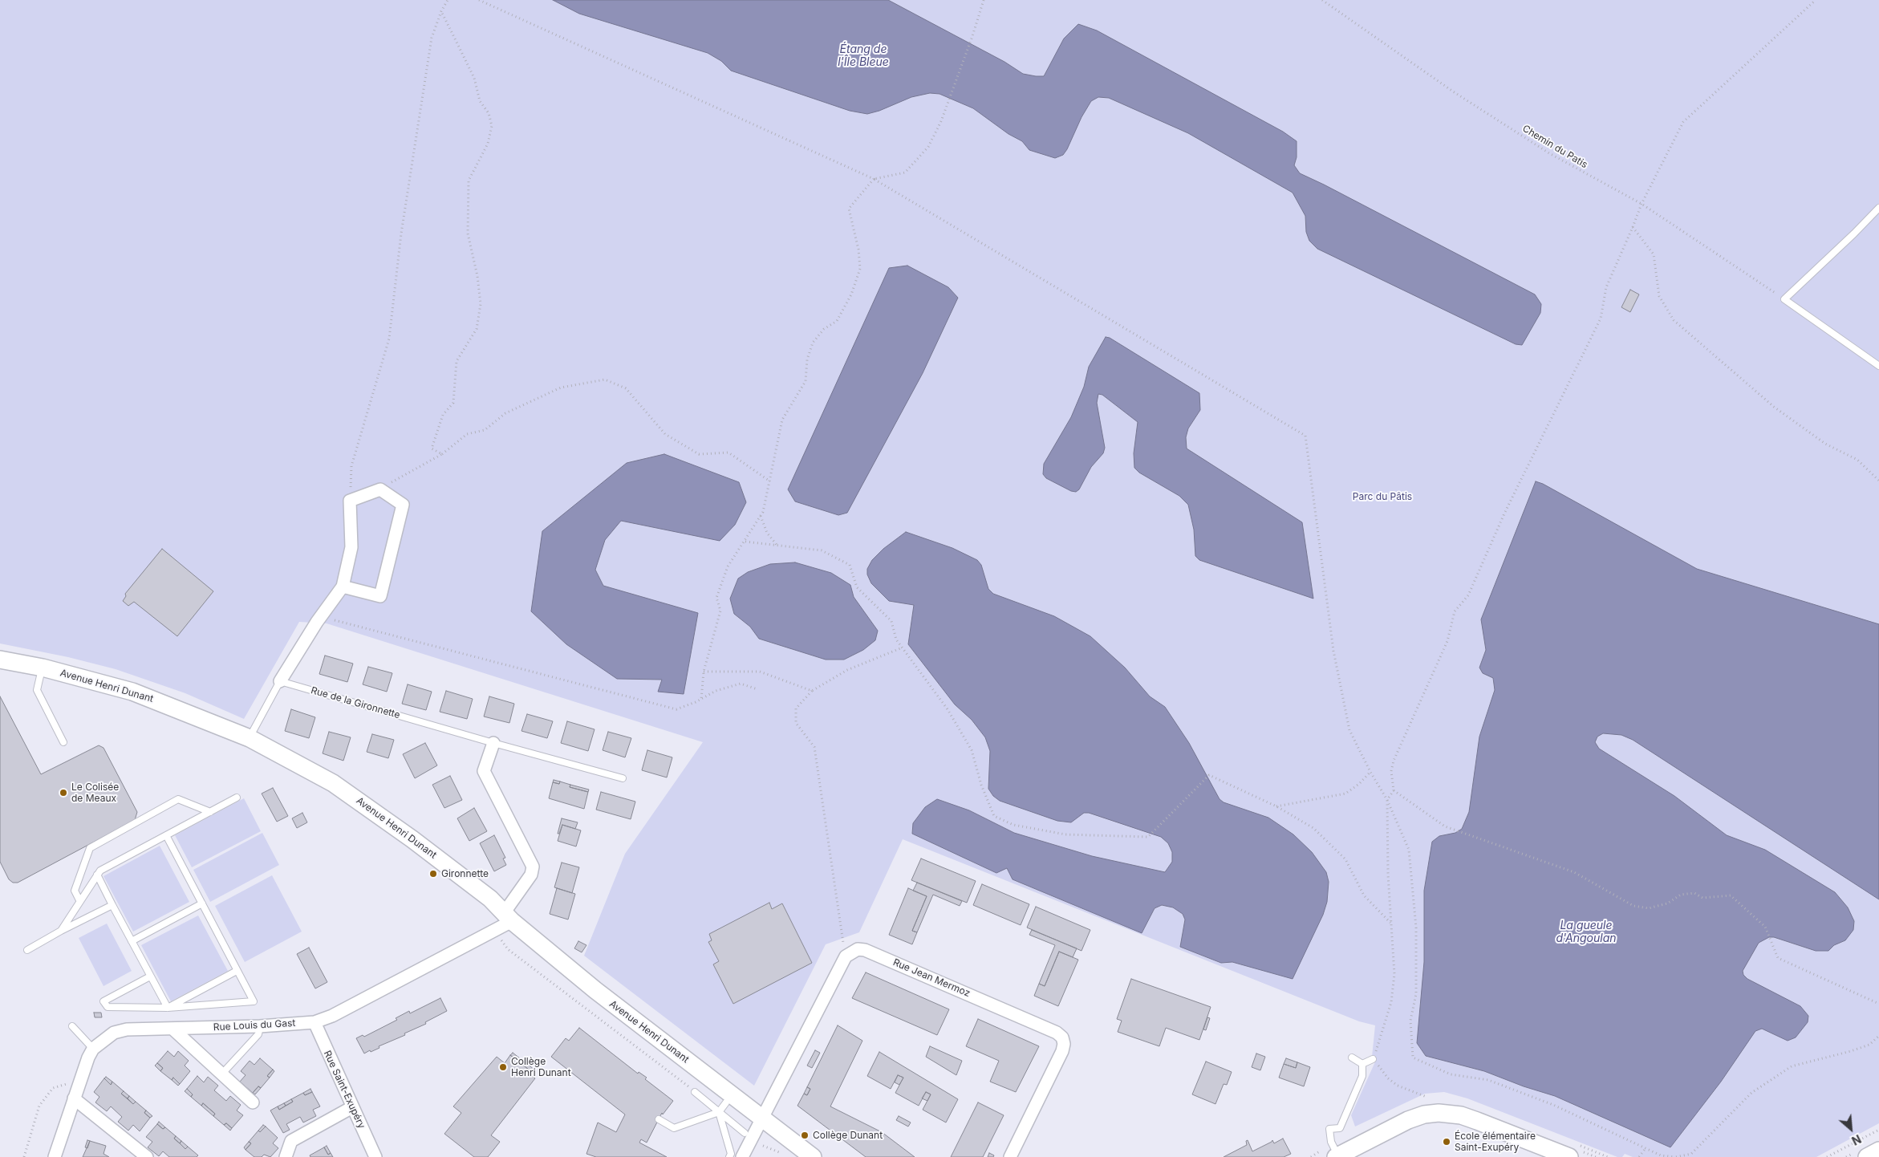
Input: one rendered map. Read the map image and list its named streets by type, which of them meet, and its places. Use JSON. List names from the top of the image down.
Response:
{
  "streets": {
    "street": [
      "Avenue Henri Dunant",
      "Rue Jean Mermoz",
      "Rue Louis du Gast",
      "Rue Saint-Exupéry"
    ],
    "lane": ["Rue de la Gironnette"],
    "path": ["Chemin du Patis"]
  },
  "crossings": [
    ["Avenue Henri Dunant", "Rue Louis du Gast"],
    ["Rue Louis du Gast", "Rue Saint-Exupéry"]
  ],
  "water": ["Étang de l'Île Bleue", "La gueule d'Angoulan"],
  "parks": ["Parc du Pâtis"],
  "places": [
    "Le Colisée de Meaux",
    "Gironnette",
    "Collège Henri Dunant",
    "Collège Dunant",
    "École élémentaire Saint-Exupéry"
  ],
  "north": "bottom right"
}
